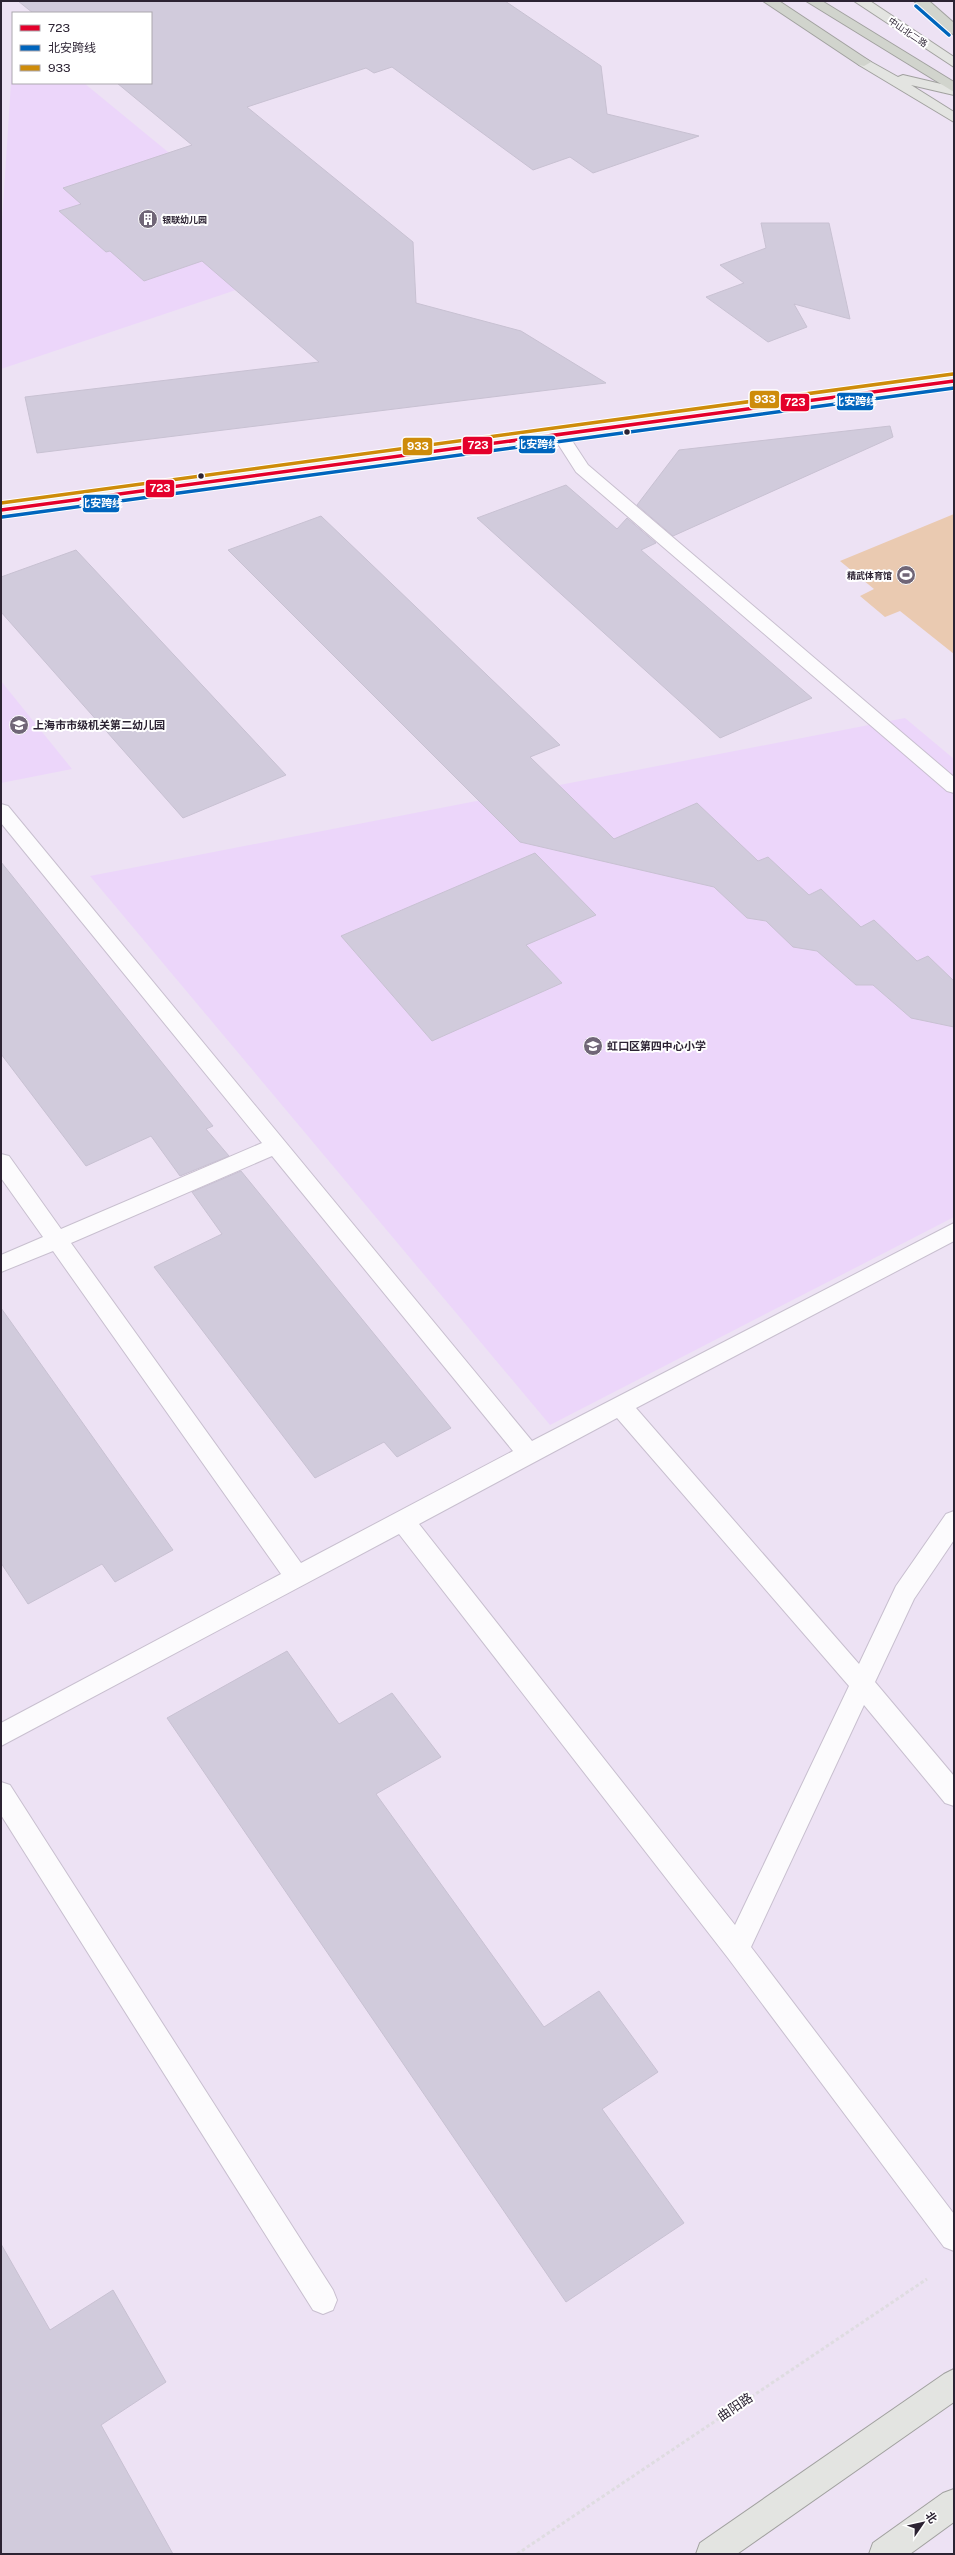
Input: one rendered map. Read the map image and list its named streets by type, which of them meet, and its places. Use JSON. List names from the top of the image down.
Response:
{
  "streets": {
    "main road": ["中山北二路"],
    "path": ["曲阳路"]
  },
  "places": {
    "building": ["银联幼儿园"],
    "sports": ["精武体育馆"],
    "school or university": ["上海市市级机关第二幼儿园", "虹口区第四中心小学"]
  },
  "lines": ["transit line 北安跨线", "transit line 933", "transit line 723"],
  "legend": ["723", "北安跨线", "933"],
  "north": "top right"
}
